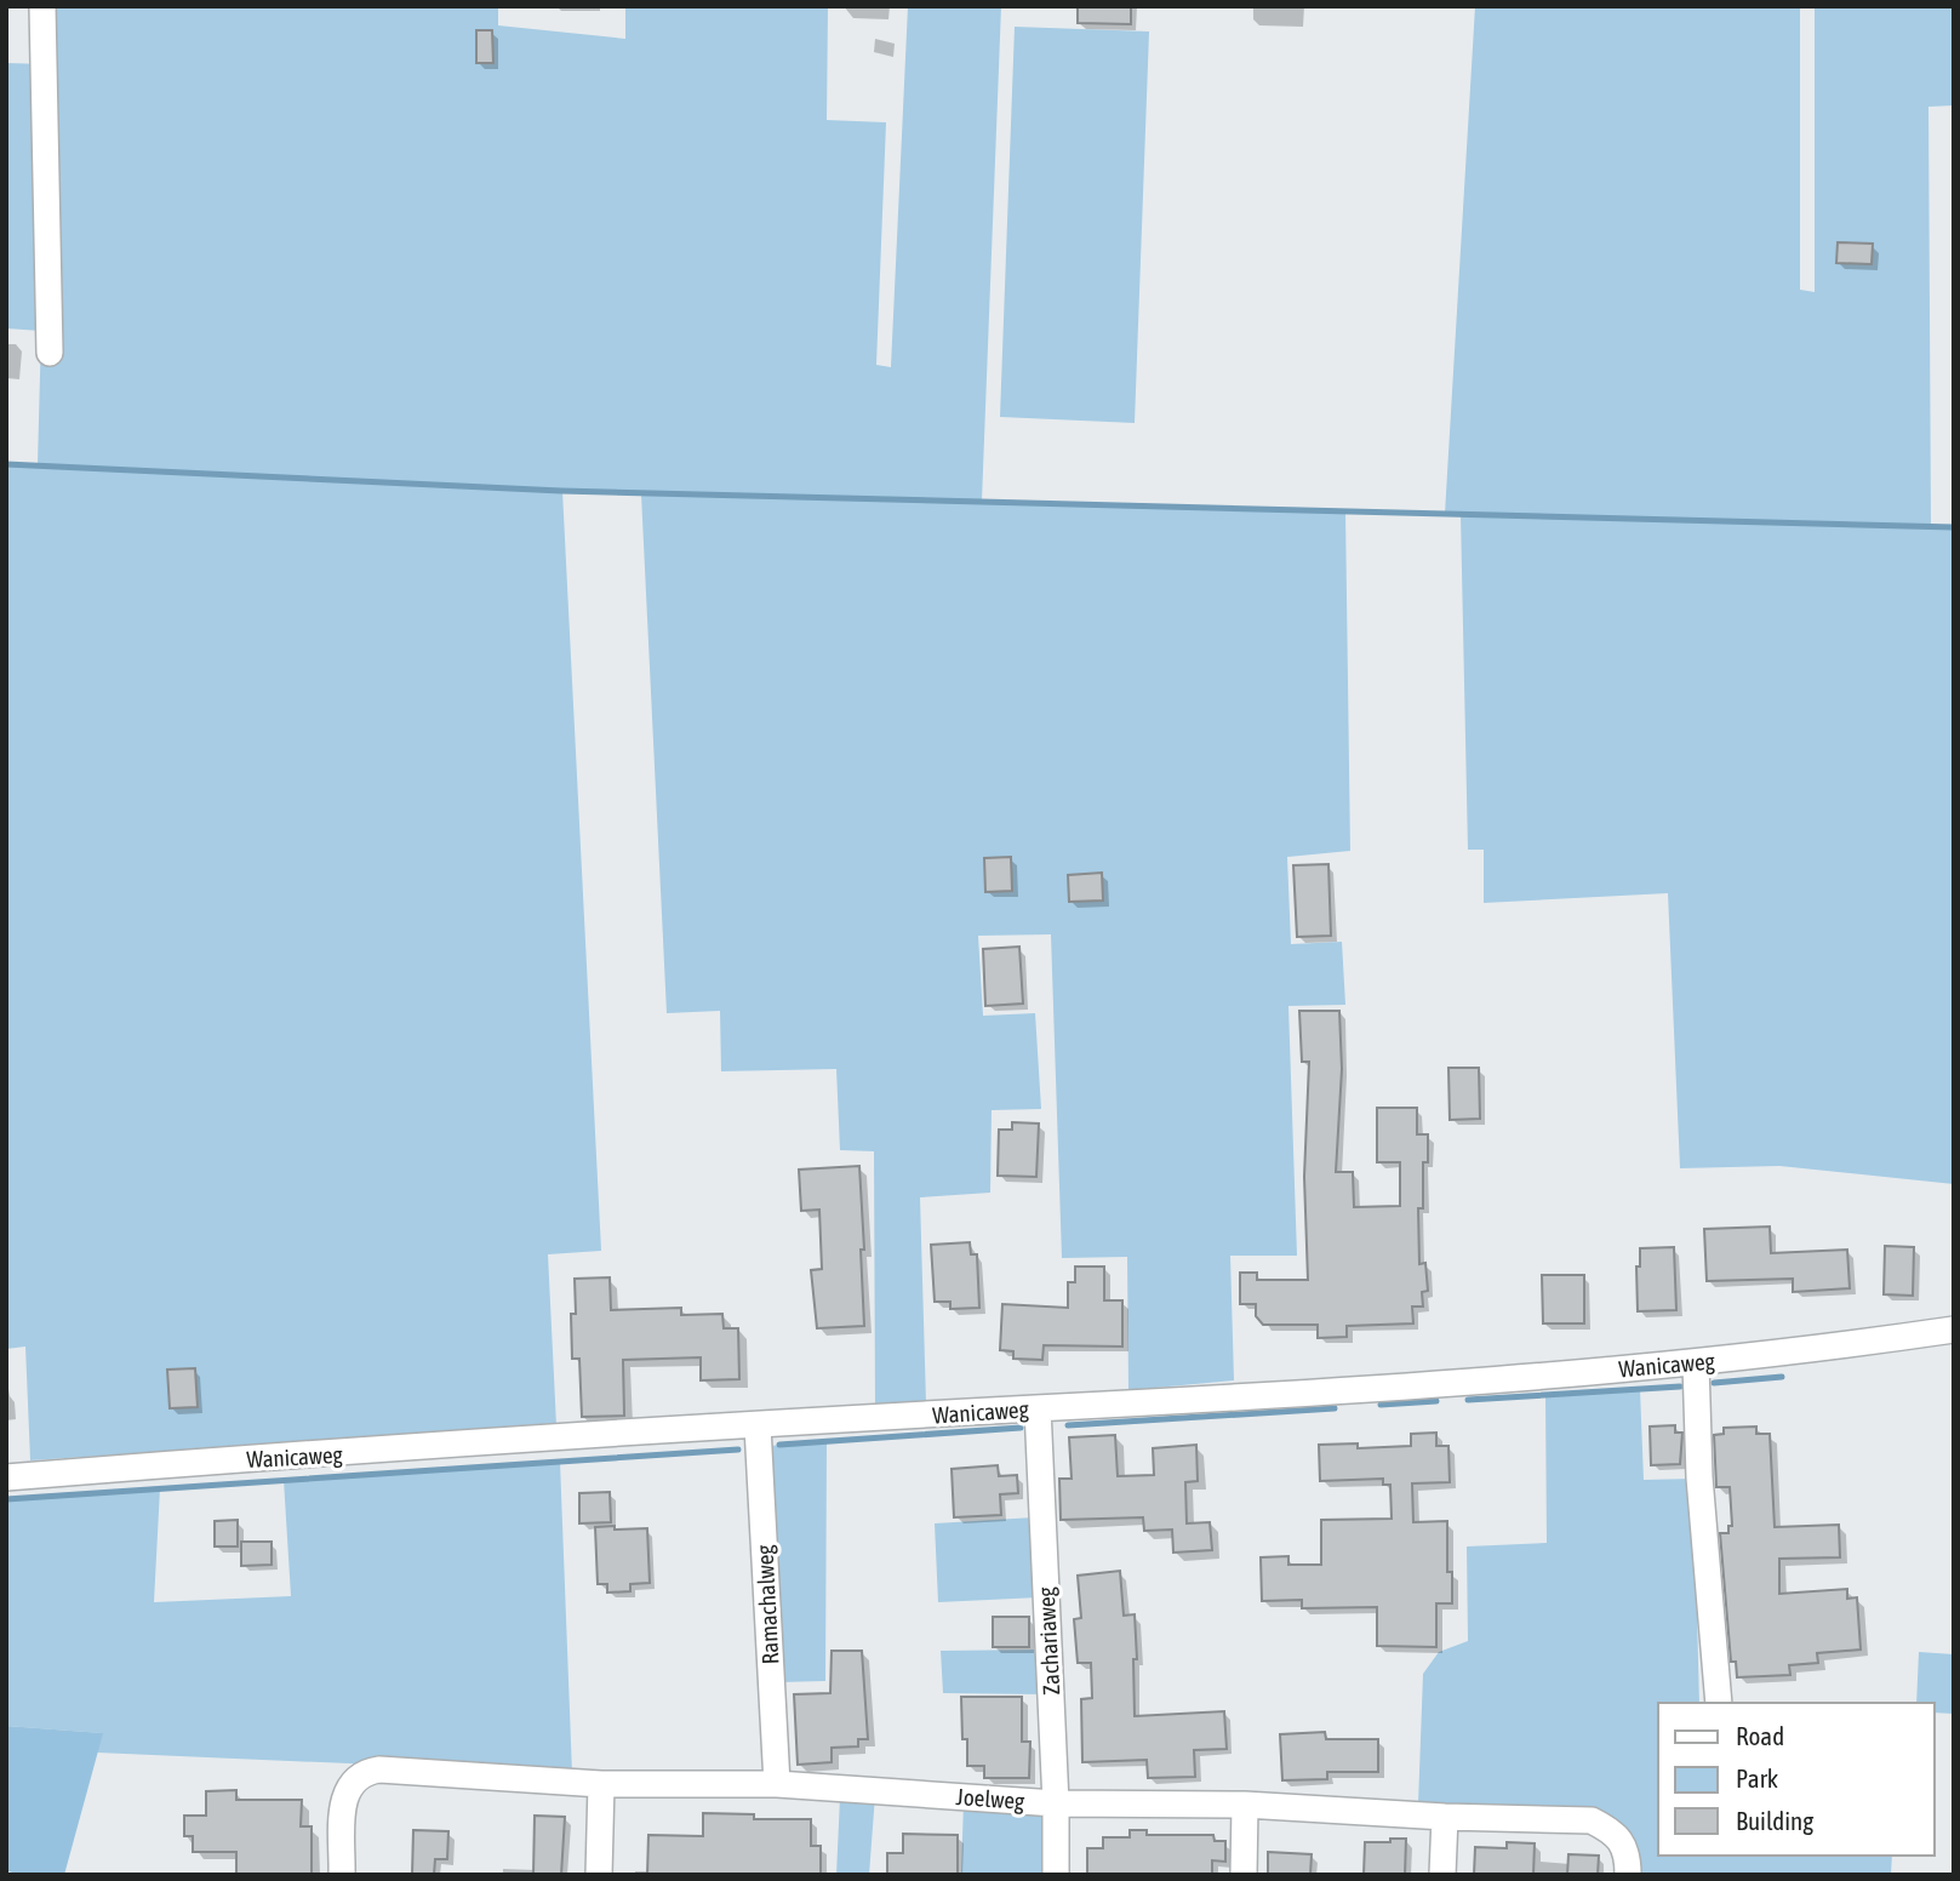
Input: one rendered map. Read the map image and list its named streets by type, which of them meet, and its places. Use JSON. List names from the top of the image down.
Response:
{
  "streets": {
    "street": [
      "Wanicaweg",
      "Ramachalweg",
      "Zachariaweg",
      "Joelweg"
    ]
  },
  "crossings": [
    ["Wanicaweg", "Ramachalweg"],
    ["Wanicaweg", "Zachariaweg"],
    ["Ramachalweg", "Joelweg"],
    ["Zachariaweg", "Joelweg"]
  ],
  "legend": ["Road", "Park", "Building"]
}
